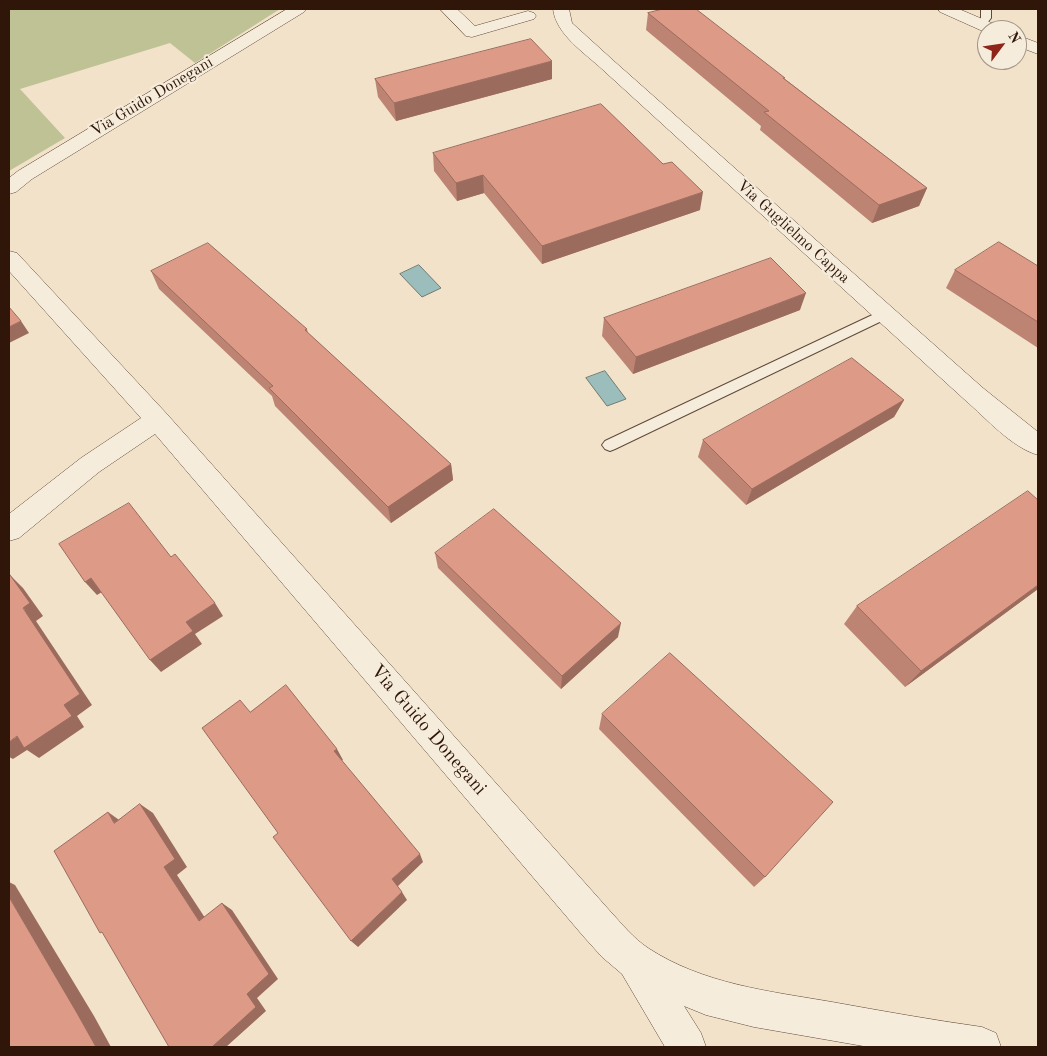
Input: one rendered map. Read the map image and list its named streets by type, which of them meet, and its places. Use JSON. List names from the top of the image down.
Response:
{
  "streets": {
    "street": ["Via Guido Donegani", "Via Guglielmo Cappa"]
  },
  "north": "top right"
}
